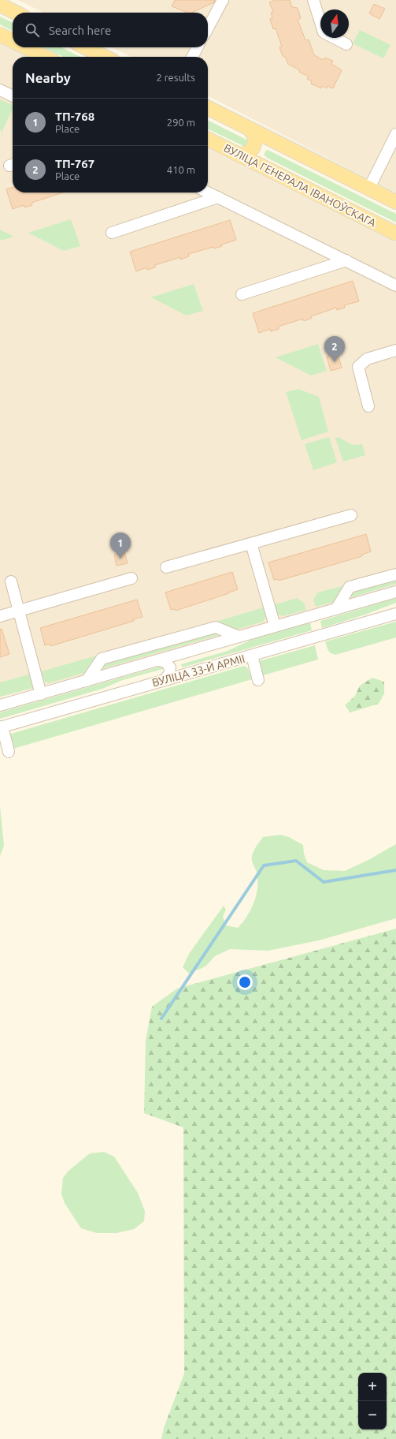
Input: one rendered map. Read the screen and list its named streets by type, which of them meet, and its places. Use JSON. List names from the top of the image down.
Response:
{
  "streets": {
    "main road": ["ВУЛІЦА ГЕНЕРАЛА ІВАНОЎСКАГА"],
    "street": ["ВУЛІЦА 33-Й АРМІІ"]
  },
  "north": "top",
  "page": {
    "search": "Search here",
    "heading": ["Nearby", "2 results"],
    "list": [
      {
        "mark": "1",
        "name": "ТП-768",
        "note": "Place",
        "value": "290 m"
      },
      {
        "mark": "2",
        "name": "ТП-767",
        "note": "Place",
        "value": "410 m"
      }
    ],
    "pins": ["2", "1"],
    "map_buttons": ["+", "−"]
  }
}
